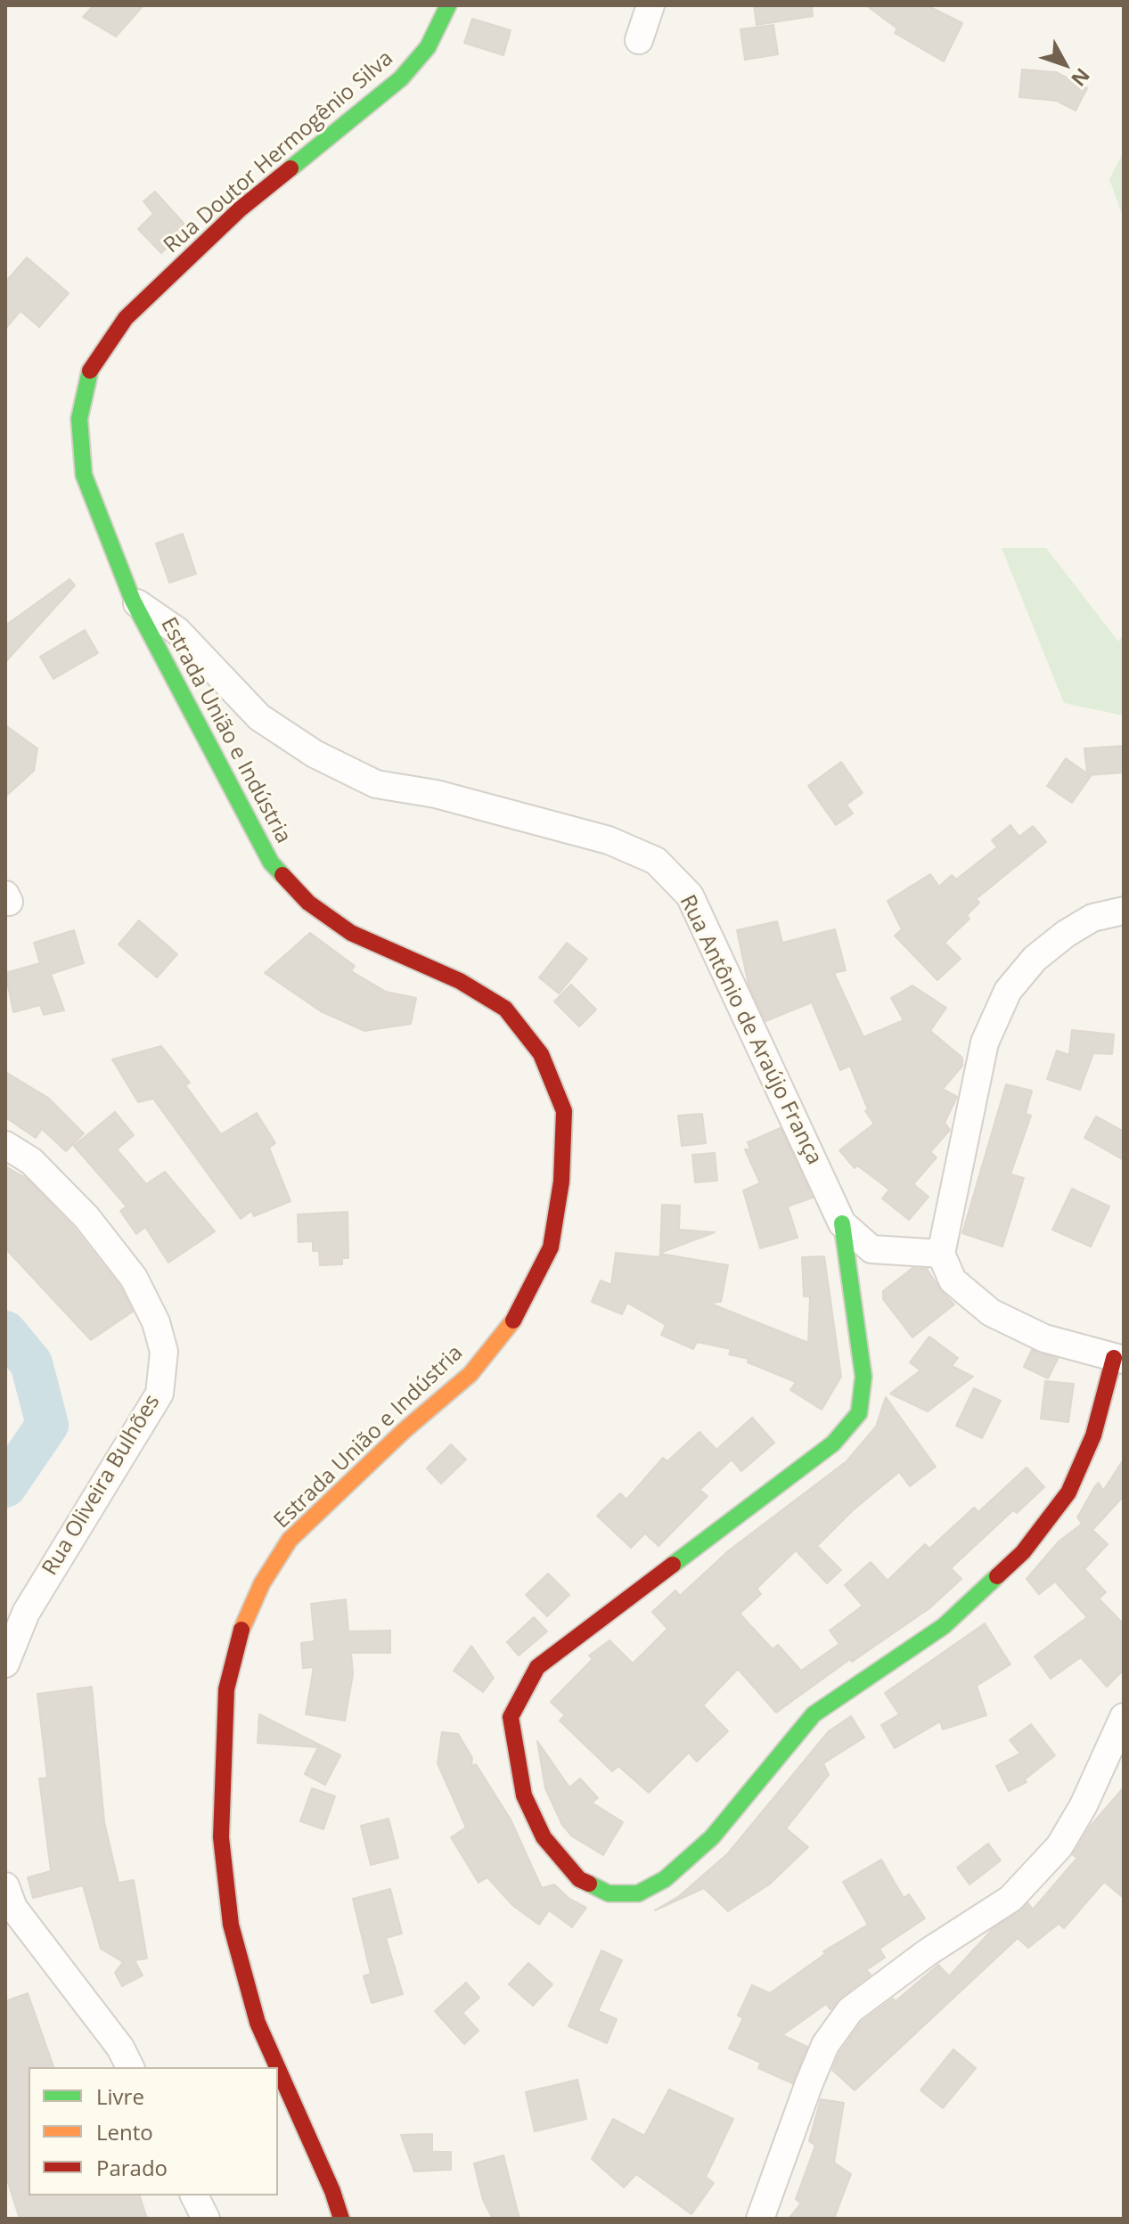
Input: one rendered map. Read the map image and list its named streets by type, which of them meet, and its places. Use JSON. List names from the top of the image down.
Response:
{
  "streets": {
    "main road": ["Rua Doutor Hermogênio Silva", "Estrada União e Indústria"],
    "street": ["Rua Antônio de Araújo França", "Rua Oliveira Bulhões"]
  },
  "crossings": [
    ["Rua Doutor Hermogênio Silva", "Estrada União e Indústria"],
    ["Rua Doutor Hermogênio Silva", "Rua Antônio de Araújo França"],
    ["Estrada União e Indústria", "Rua Antônio de Araújo França"]
  ],
  "legend": ["Livre", "Lento", "Parado"],
  "north": "bottom right"
}
